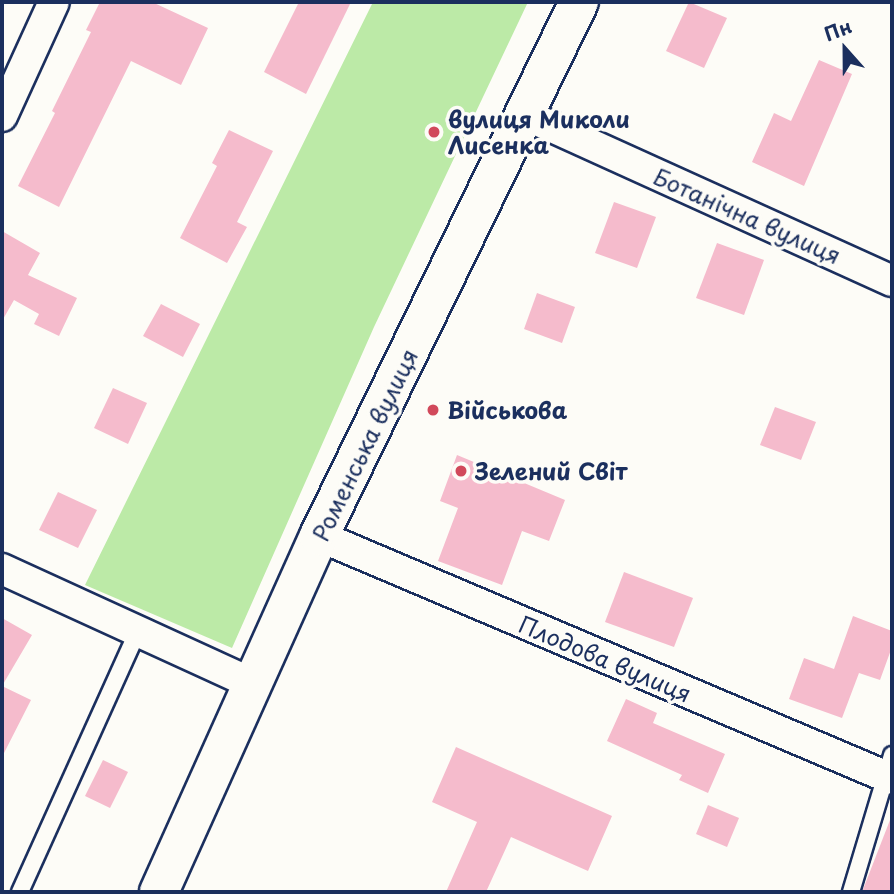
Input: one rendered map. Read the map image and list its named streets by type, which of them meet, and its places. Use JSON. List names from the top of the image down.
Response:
{
  "streets": {
    "main road": ["Роменська вулиця"],
    "street": ["Ботанічна вулиця", "Плодова вулиця"]
  },
  "crossings": [
    ["Ботанічна вулиця", "Роменська вулиця"],
    ["Роменська вулиця", "Плодова вулиця"]
  ],
  "places": ["вулиця Миколи Лисенка", "Військова", "Зелений Світ"],
  "north": "top"
}
